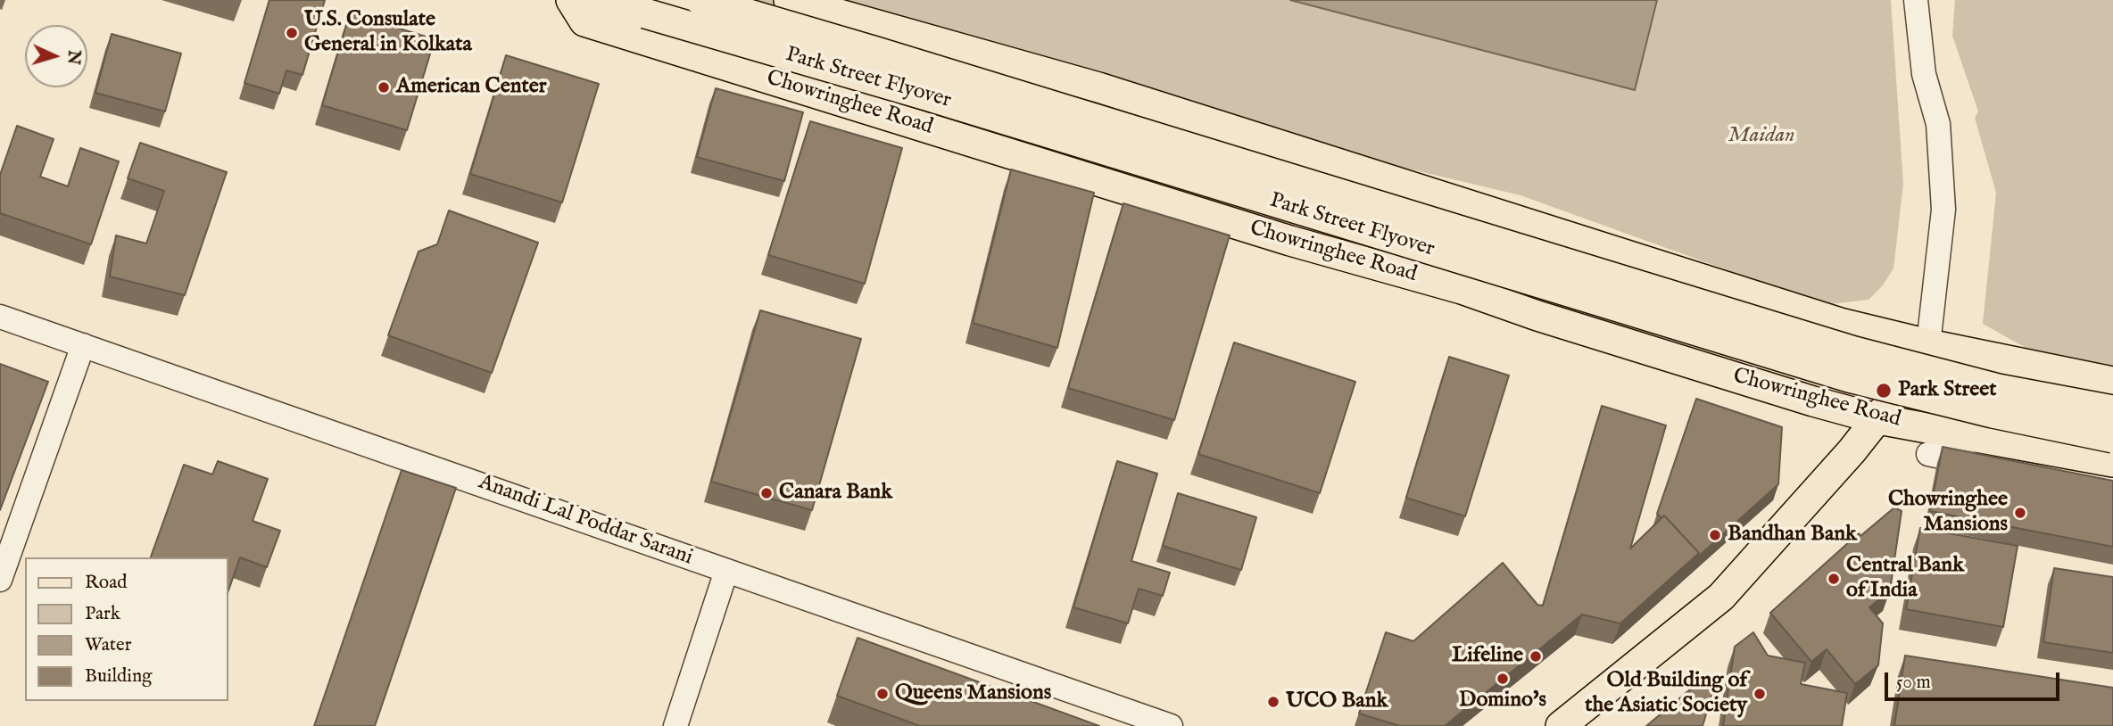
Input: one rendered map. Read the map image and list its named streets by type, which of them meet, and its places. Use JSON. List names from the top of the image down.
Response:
{
  "streets": {
    "main road": ["Park Street Flyover", "Chowringhee Road"],
    "street": ["Anandi Lal Poddar Sarani"]
  },
  "parks": ["Maidan"],
  "places": [
    "U.S. Consulate General in Kolkata",
    "American Center",
    "Park Street",
    "Canara Bank",
    "Chowringhee Mansions",
    "Bandhan Bank",
    "Central Bank of India",
    "Lifeline",
    "Domino's",
    "Queens Mansions",
    "Old Building of the Asiatic Society",
    "UCO Bank"
  ],
  "legend": [
    "Road",
    "Park",
    "Water",
    "Building"
  ],
  "scale_bar": "50 m",
  "north": "right"
}
